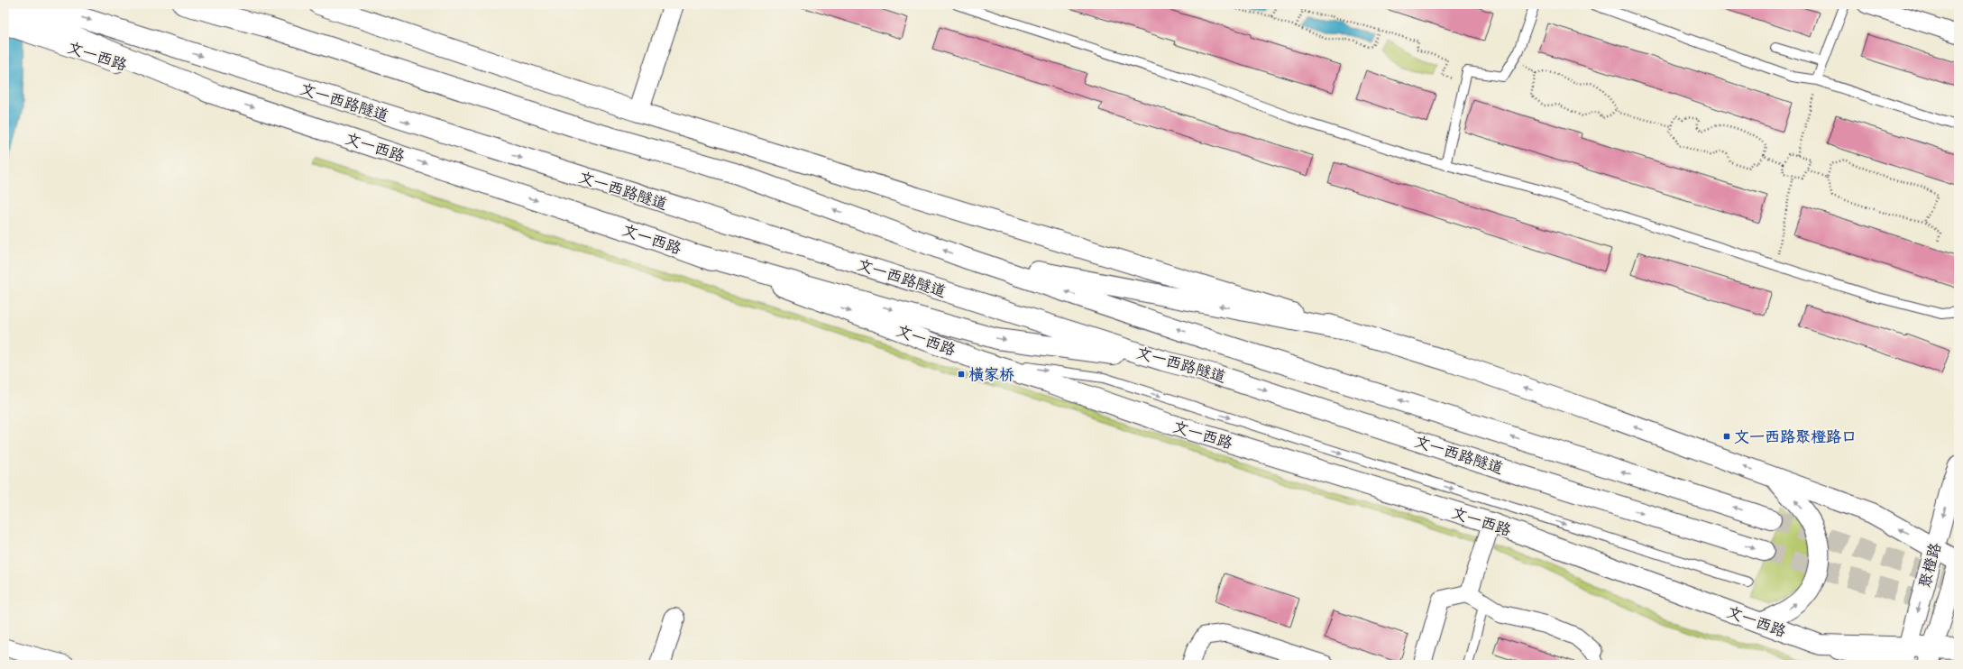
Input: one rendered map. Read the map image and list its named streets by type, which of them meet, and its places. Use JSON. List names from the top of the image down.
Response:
{
  "streets": {
    "main road": ["文一西路", "文一西路隧道", "聚橙路"]
  },
  "crossings": [
    ["文一西路", "文一西路隧道"],
    ["文一西路", "聚橙路"]
  ],
  "places": {
    "transit": ["横家桥", "文一西路聚橙路口"]
  }
}
